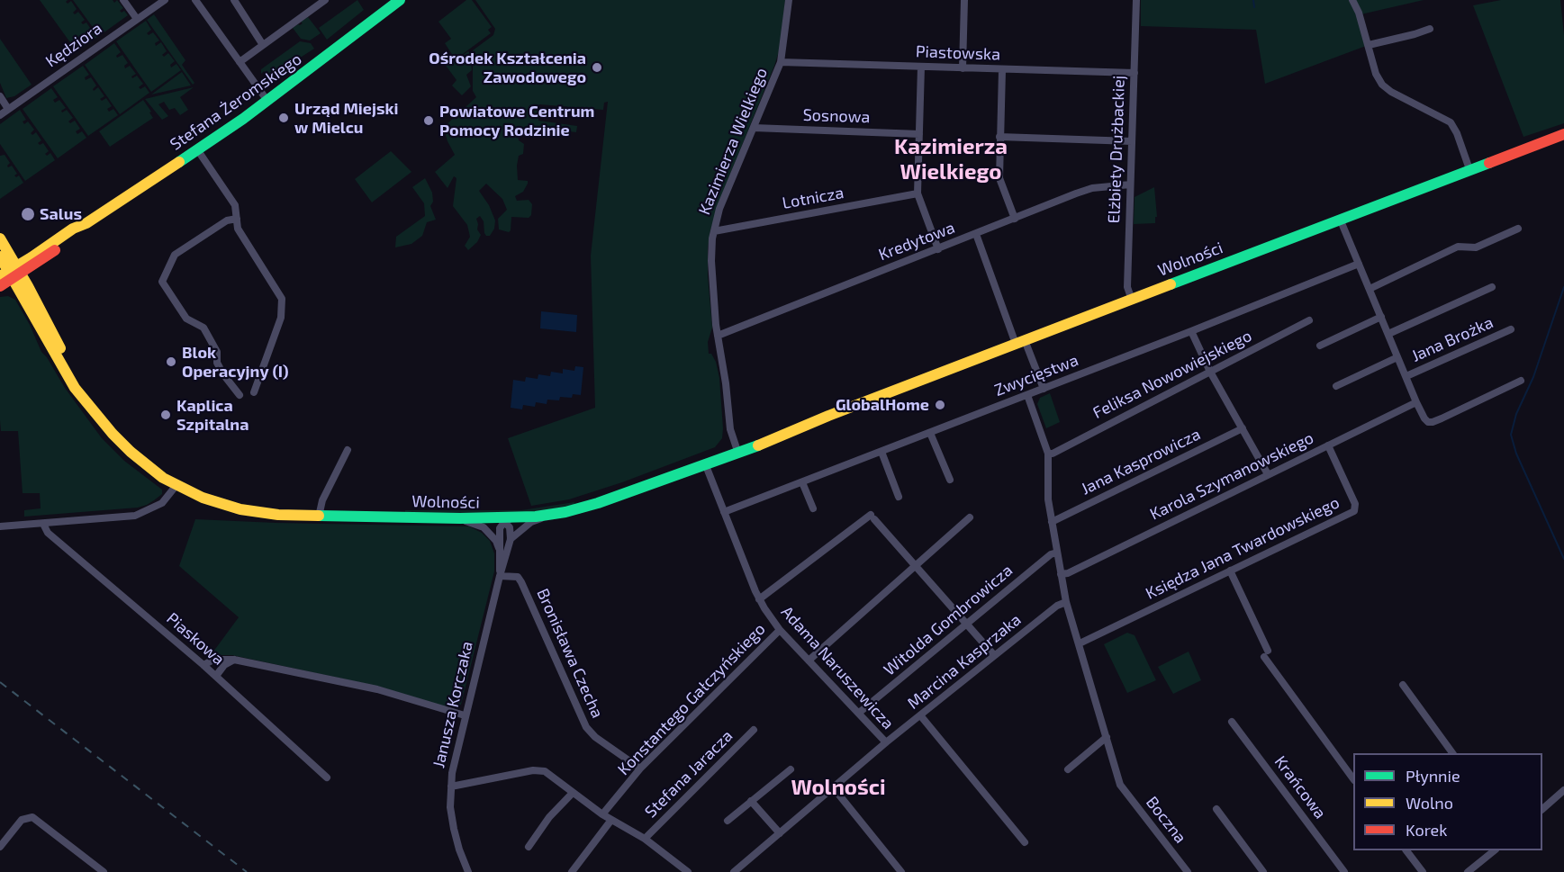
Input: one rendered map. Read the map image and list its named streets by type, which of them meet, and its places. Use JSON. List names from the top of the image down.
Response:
{
  "streets": {
    "main road": ["Stefana Żeromskiego", "Wolności"],
    "street": [
      "Kędziora",
      "Piastowska",
      "Sosnowa",
      "Kazimierza Wielkiego",
      "Elżbiety Drużbackiej",
      "Lotnicza",
      "Kredytowa",
      "Jana Brożka",
      "Feliksa Nowowiejskiego",
      "Zwycięstwa",
      "Jana Kasprowicza",
      "Karola Szymanowskiego",
      "Księdza Jana Twardowskiego",
      "Witolda Gombrowicza",
      "Piaskowa",
      "Bronisława Czecha",
      "Marcina Kasprzaka",
      "Adama Naruszewicza",
      "Konstantego Gałczyńskiego",
      "Janusza Korczaka",
      "Stefana Jaracza",
      "Krańcowa",
      "Boczna"
    ]
  },
  "crossings": [
    ["Piastowska", "Kazimierza Wielkiego"],
    ["Piastowska", "Elżbiety Drużbackiej"],
    ["Stefana Żeromskiego", "Wolności"],
    ["Sosnowa", "Kazimierza Wielkiego"],
    ["Kazimierza Wielkiego", "Lotnicza"],
    ["Kazimierza Wielkiego", "Kredytowa"],
    ["Kazimierza Wielkiego", "Wolności"],
    ["Elżbiety Drużbackiej", "Kredytowa"],
    ["Elżbiety Drużbackiej", "Wolności"],
    ["Wolności", "Adama Naruszewicza"],
    ["Wolności", "Janusza Korczaka"],
    ["Zwycięstwa", "Adama Naruszewicza"],
    ["Karola Szymanowskiego", "Księdza Jana Twardowskiego"],
    ["Witolda Gombrowicza", "Adama Naruszewicza"],
    ["Piaskowa", "Janusza Korczaka"],
    ["Bronisława Czecha", "Konstantego Gałczyńskiego"],
    ["Bronisława Czecha", "Janusza Korczaka"],
    ["Marcina Kasprzaka", "Adama Naruszewicza"],
    ["Adama Naruszewicza", "Konstantego Gałczyńskiego"]
  ],
  "districts": ["Kazimierza Wielkiego", "Wolności"],
  "places": [
    "Ośrodek Kształcenia Zawodowego",
    "Urząd Miejski w Mielcu",
    "Powiatowe Centrum Pomocy Rodzinie",
    "Salus",
    "Blok Operacyjny (I)",
    "GlobalHome",
    "Kaplica Szpitalna"
  ],
  "legend": ["Płynnie", "Wolno", "Korek"]
}
